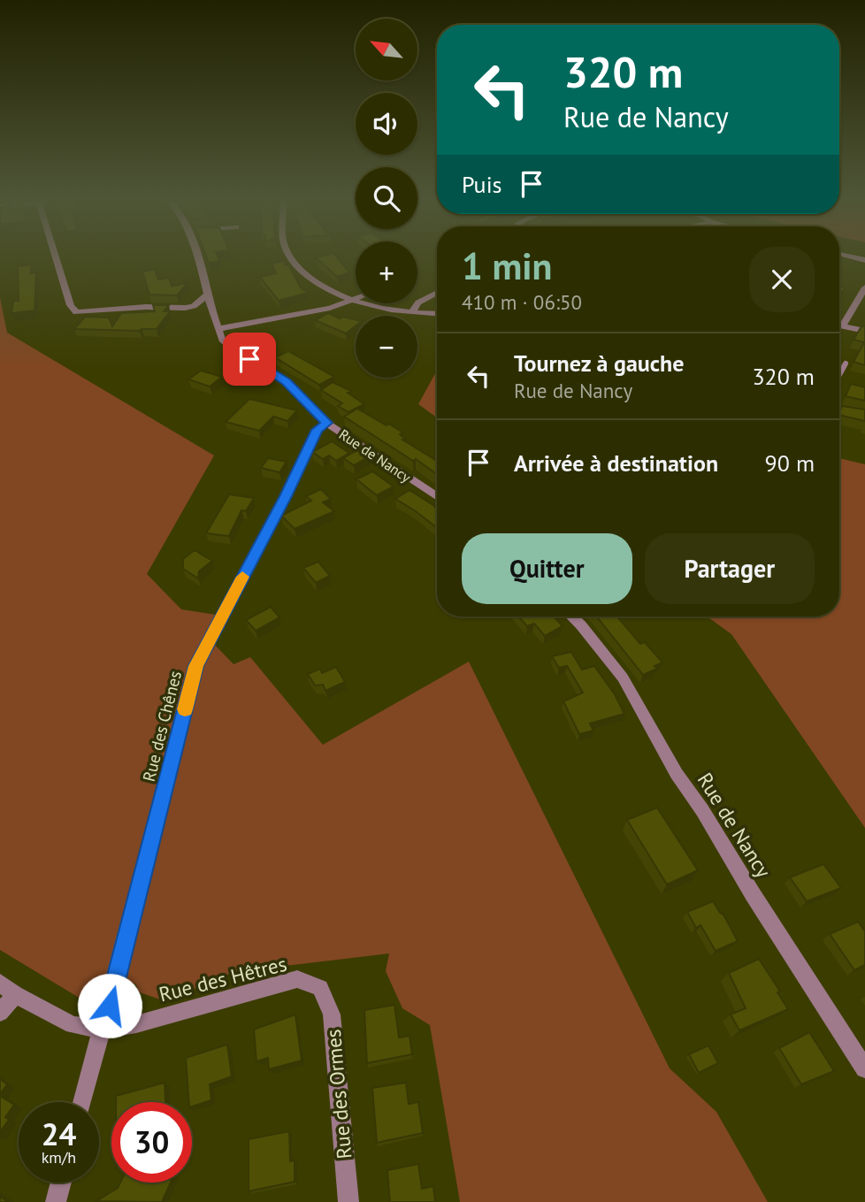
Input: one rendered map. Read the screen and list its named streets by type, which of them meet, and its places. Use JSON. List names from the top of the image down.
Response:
{
  "streets": {
    "street": [
      "Rue de Nancy",
      "Rue des Chênes",
      "Rue des Hêtres",
      "Rue des Ormes"
    ]
  },
  "crossings": [
    ["Rue de Nancy", "Rue des Chênes"],
    ["Rue des Chênes", "Rue des Hêtres"],
    ["Rue des Hêtres", "Rue des Ormes"]
  ],
  "north": "top left",
  "page": {
    "map_buttons": ["+", "−"],
    "turn": ["320 m", "Rue de Nancy"],
    "then": "Puis",
    "heading": ["1 min", "410 m · 06:50"],
    "list": [
      {
        "name": "Tournez à gauche",
        "note": "Rue de Nancy",
        "value": "320 m"
      },
      {
        "name": "Arrivée à destination",
        "value": "90 m"
      }
    ],
    "buttons": ["Quitter", "Partager"],
    "speed": "24 km/h",
    "limit": "30"
  }
}
